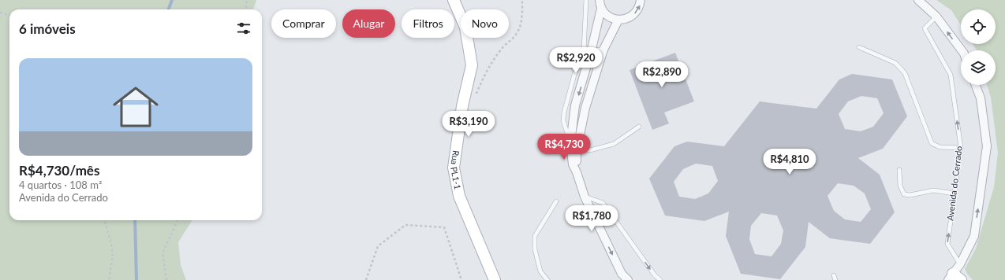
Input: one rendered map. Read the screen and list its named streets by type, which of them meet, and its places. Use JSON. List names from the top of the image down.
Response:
{
  "streets": {
    "street": ["Rua PL1-1"],
    "lane": ["Avenida do Cerrado"]
  },
  "one_way": ["Avenida do Cerrado"],
  "page": {
    "chip": [
      "Comprar",
      "Alugar",
      "Filtros",
      "Novo"
    ],
    "heading": "6 imóveis",
    "price": [
      "R$2,920",
      "R$2,890",
      "R$3,190",
      "R$4,730",
      "R$4,810",
      "R$1,780"
    ],
    "list": [
      {
        "name": "R$4,730/mês",
        "note": "4 quartos · 108 m² · Avenida do Cerrado"
      }
    ]
  }
}
